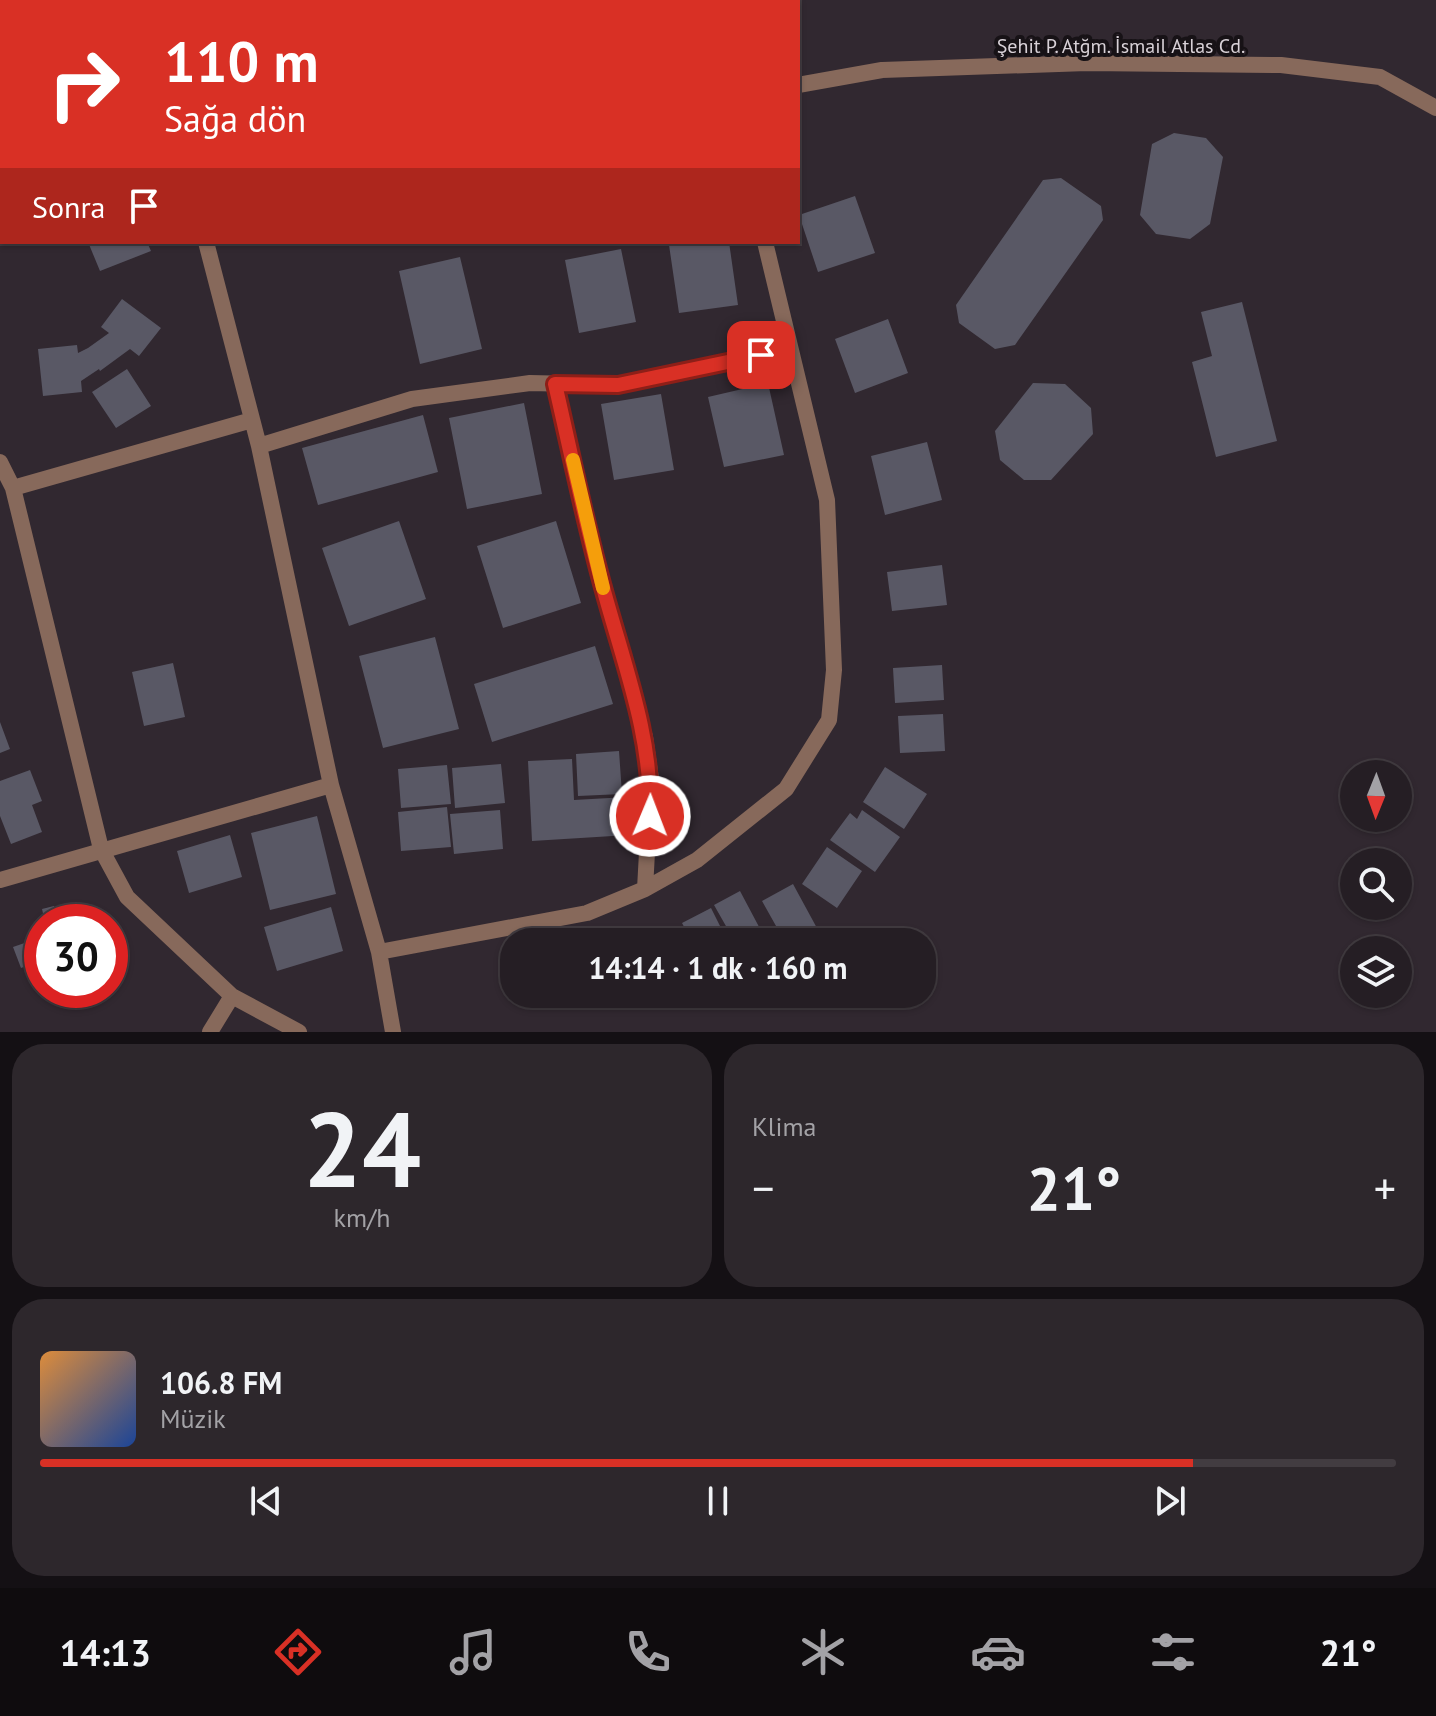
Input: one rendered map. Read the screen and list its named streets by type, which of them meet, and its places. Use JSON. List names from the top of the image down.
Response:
{
  "streets": {
    "street": ["Şehit P. Atğm. İsmail Atlas Cd."]
  },
  "north": "bottom",
  "page": {
    "turn": ["110 m", "Sağa dön"],
    "then": "Sonra",
    "limit": "30",
    "trip": "14:14 · 1 dk · 160 m",
    "tile": [
      ["24", "km/h"],
      "Klima"
    ],
    "heat": ["−", "21°", "+"],
    "song": ["106.8 FM", "Müzik"],
    "tabs": ["14:13", "21°"]
  }
}
